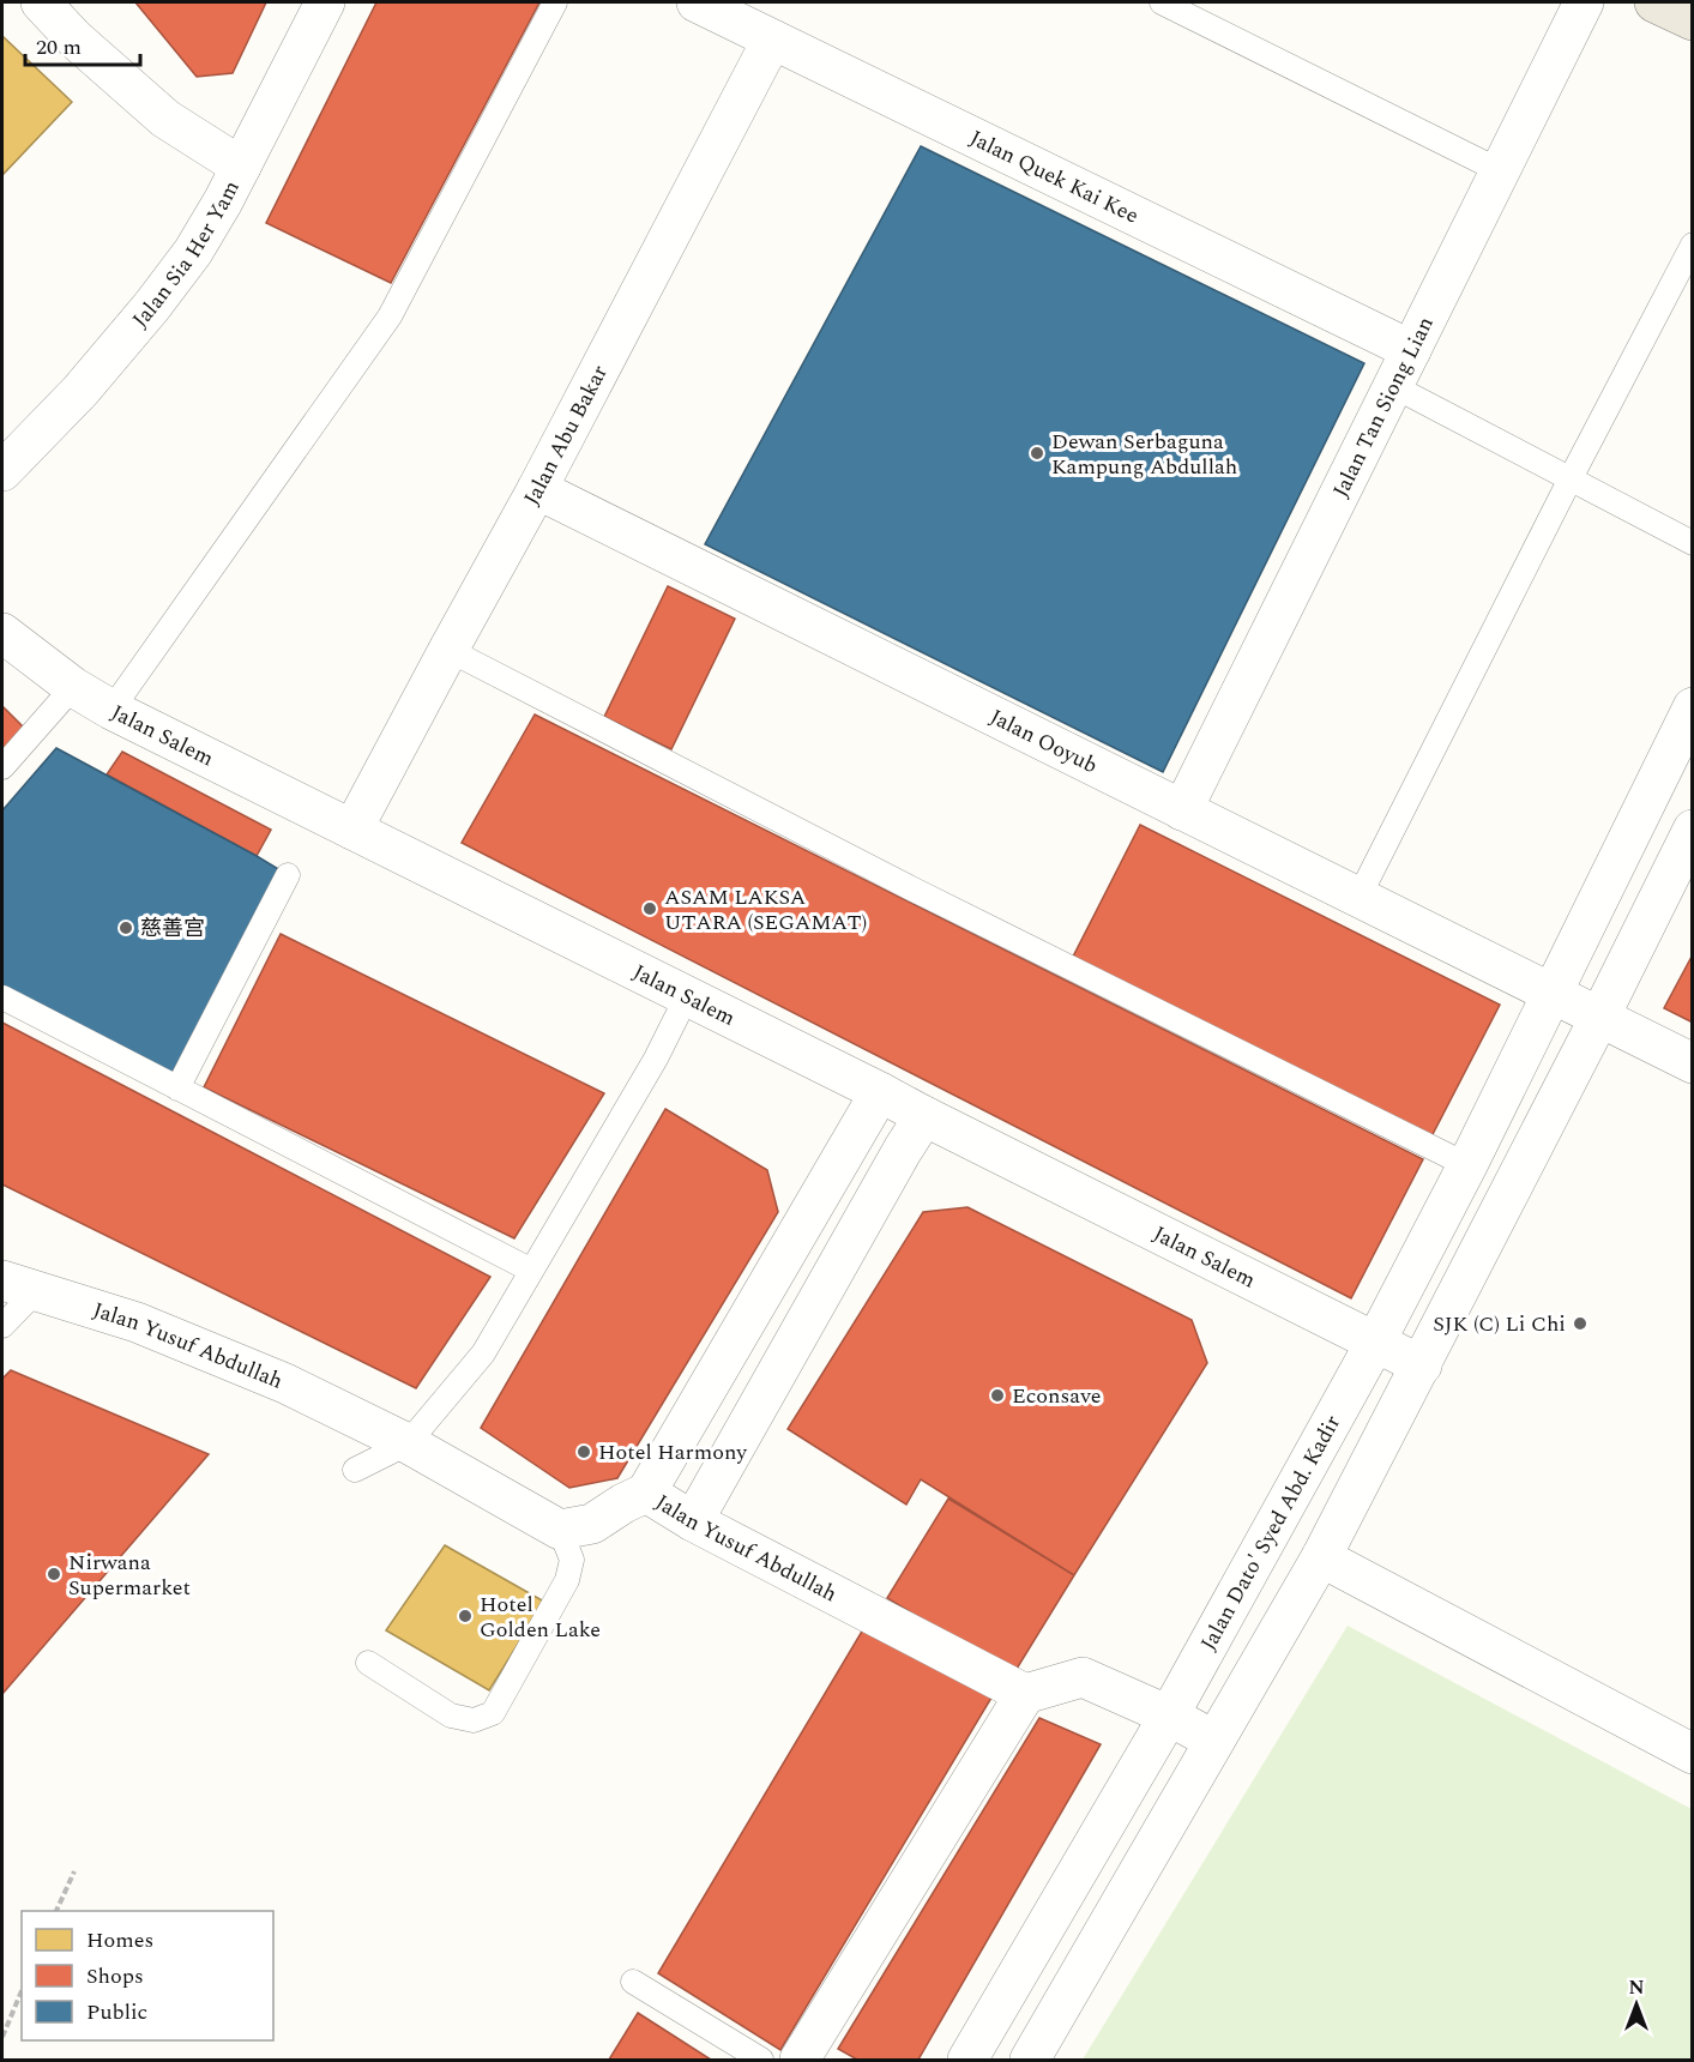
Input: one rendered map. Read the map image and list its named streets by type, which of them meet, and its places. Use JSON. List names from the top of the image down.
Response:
{
  "streets": {
    "street": [
      "Jalan Quek Kai Kee",
      "Jalan Sia Her Yam",
      "Jalan Tan Siong Lian",
      "Jalan Abu Bakar",
      "Jalan Salem",
      "Jalan Ooyub",
      "Jalan Yusuf Abdullah",
      "Jalan Dato' Syed Abd. Kadir"
    ]
  },
  "crossings": [
    ["Jalan Quek Kai Kee", "Jalan Tan Siong Lian"],
    ["Jalan Quek Kai Kee", "Jalan Abu Bakar"],
    ["Jalan Tan Siong Lian", "Jalan Ooyub"],
    ["Jalan Abu Bakar", "Jalan Salem"],
    ["Jalan Abu Bakar", "Jalan Ooyub"],
    ["Jalan Salem", "Jalan Dato' Syed Abd. Kadir"],
    ["Jalan Ooyub", "Jalan Dato' Syed Abd. Kadir"]
  ],
  "places": [
    "Dewan Serbaguna Kampung Abdullah",
    "ASAM LAKSA UTARA (SEGAMAT)",
    "慈善宫",
    "SJK (C) Li Chi",
    "Econsave",
    "Hotel Harmony",
    "Nirwana Supermarket",
    "Hotel Golden Lake"
  ],
  "legend": ["Homes", "Shops", "Public"],
  "scale_bar": "20 m",
  "north": "top"
}
